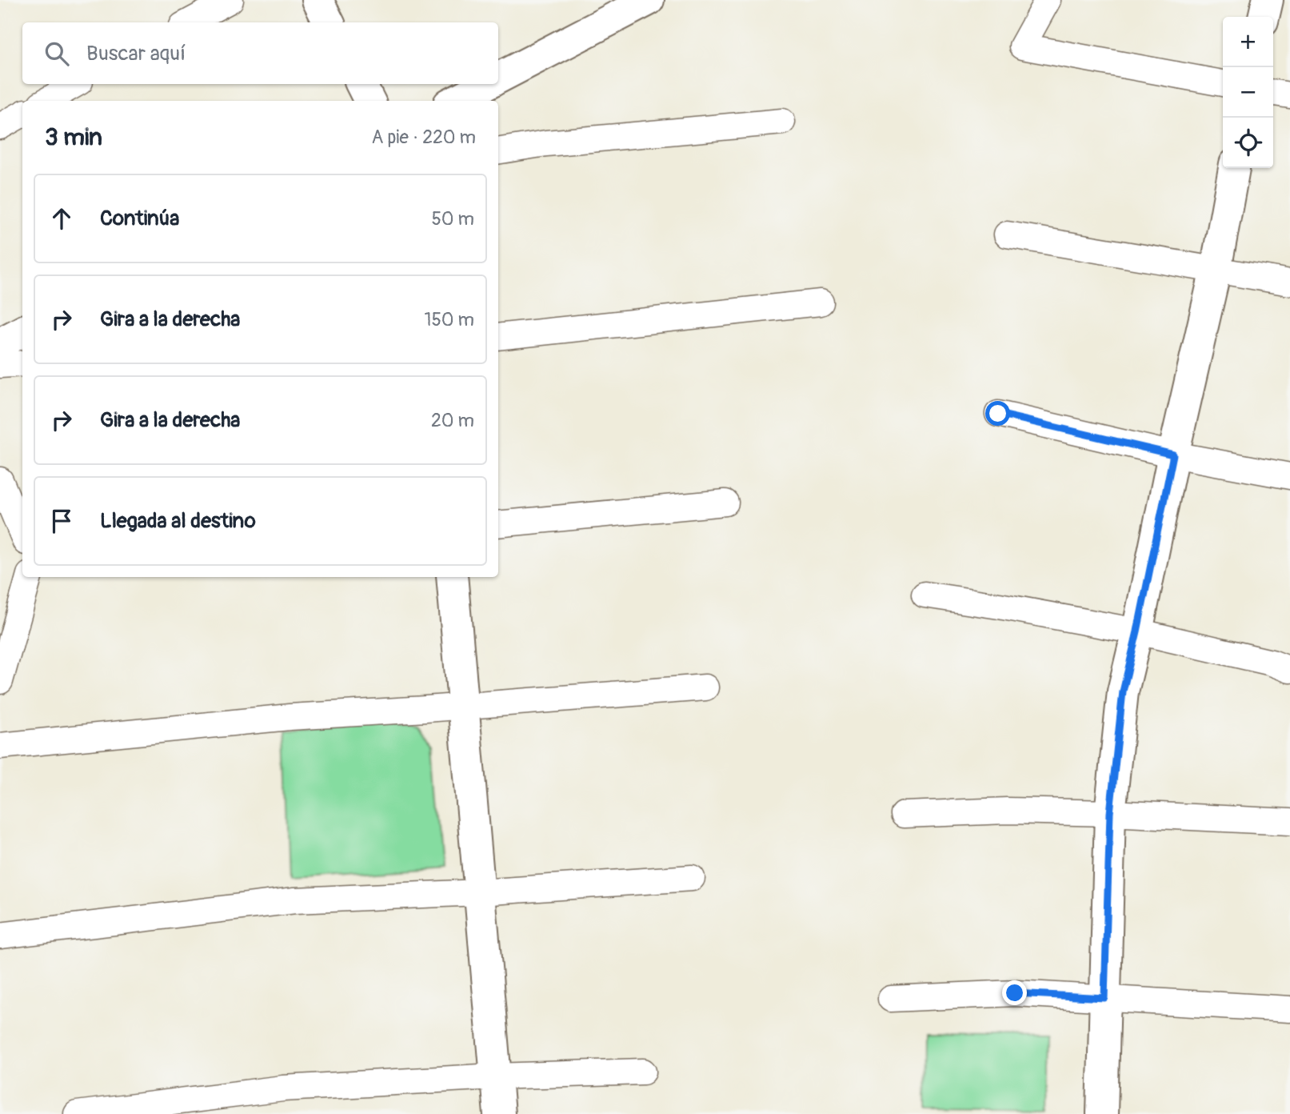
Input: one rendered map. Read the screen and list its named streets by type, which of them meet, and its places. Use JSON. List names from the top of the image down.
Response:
{
  "page": {
    "map_buttons": ["+", "−"],
    "search": "Buscar aquí",
    "heading": ["3 min", "A pie · 220 m"],
    "list": [
      ["Continúa", "50 m"],
      ["Gira a la derecha", "150 m"],
      ["Gira a la derecha", "20 m"],
      "Llegada al destino"
    ]
  }
}
